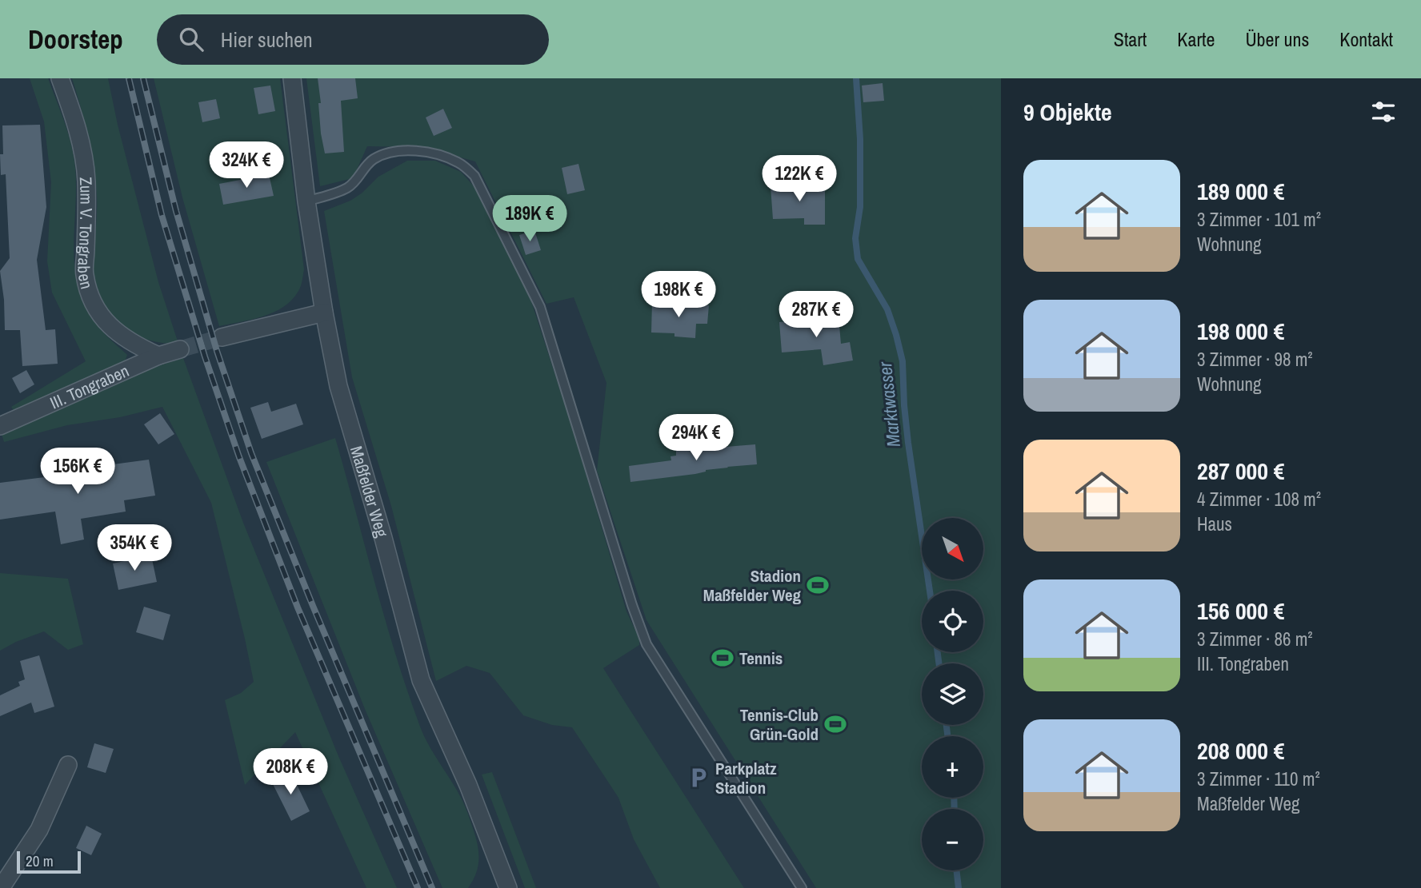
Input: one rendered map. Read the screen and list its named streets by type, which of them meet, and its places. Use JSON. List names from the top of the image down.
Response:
{
  "streets": {
    "street": ["Zum V. Tongraben", "III. Tongraben", "Maßfelder Weg"]
  },
  "crossings": [
    ["Zum V. Tongraben", "III. Tongraben"]
  ],
  "water": ["Marktwasser"],
  "places": {
    "sports": ["Stadion Maßfelder Weg", "Tennis", "Tennis-Club Grün-Gold"],
    "parking": ["Parkplatz Stadion"]
  },
  "scale_bar": "20 m",
  "north": "bottom right",
  "page": {
    "header": "Doorstep",
    "search": "Hier suchen",
    "nav": [
      "Start",
      "Karte",
      "Über uns",
      "Kontakt"
    ],
    "heading": "9 Objekte",
    "price": [
      "324K €",
      "122K €",
      "189K €",
      "198K €",
      "287K €",
      "294K €",
      "156K €",
      "354K €",
      "208K €"
    ],
    "list": [
      {
        "name": "189 000 €",
        "note": "3 Zimmer · 101 m² · Wohnung"
      },
      {
        "name": "198 000 €",
        "note": "3 Zimmer · 98 m² · Wohnung"
      },
      {
        "name": "287 000 €",
        "note": "4 Zimmer · 108 m² · Haus"
      },
      {
        "name": "156 000 €",
        "note": "3 Zimmer · 86 m² · III. Tongraben"
      },
      {
        "name": "208 000 €",
        "note": "3 Zimmer · 110 m² · Maßfelder Weg"
      }
    ],
    "map_buttons": ["+", "−"],
    "scale": "20 m"
  }
}
